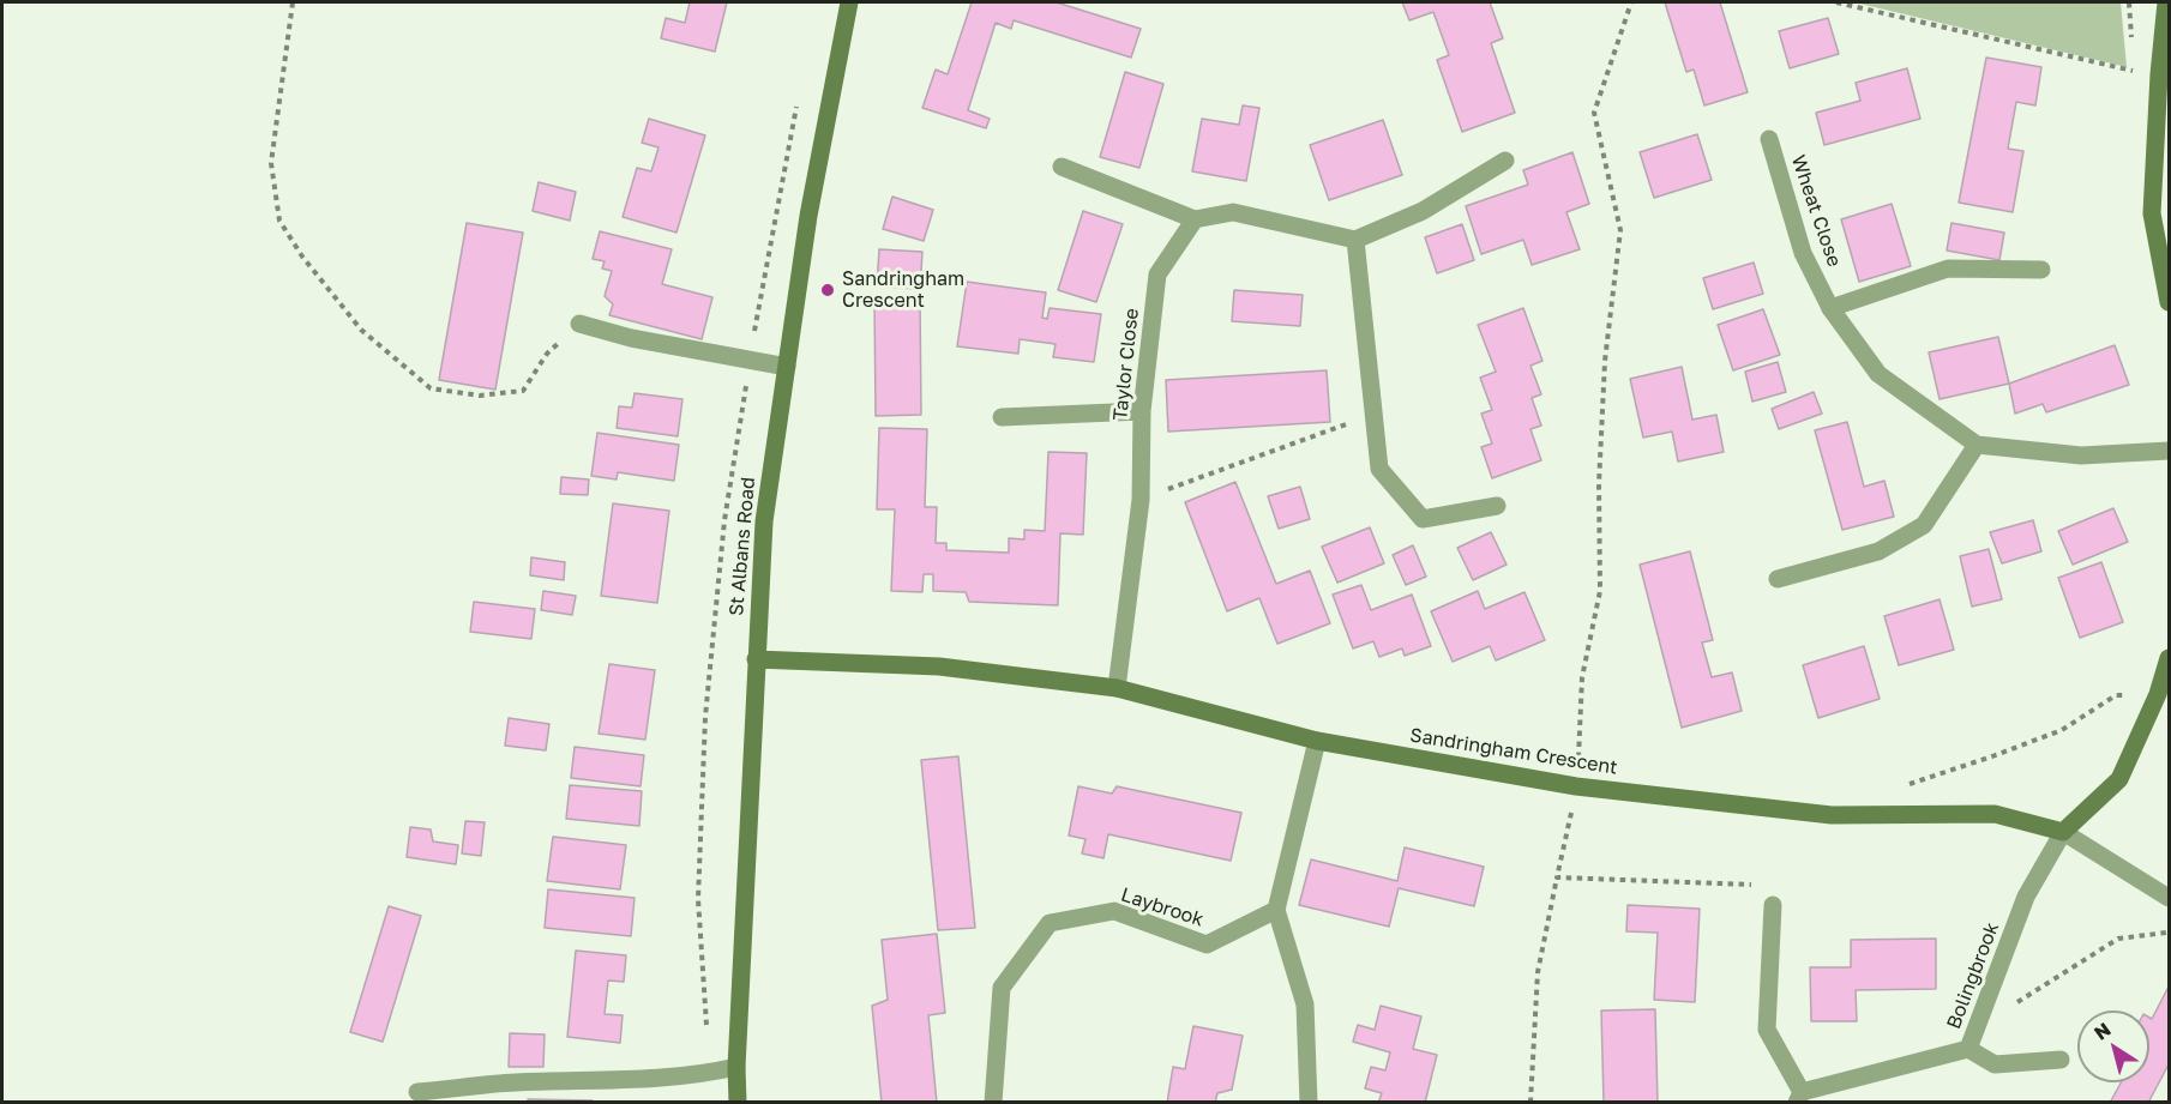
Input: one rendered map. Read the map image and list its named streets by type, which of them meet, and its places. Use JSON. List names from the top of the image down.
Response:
{
  "streets": {
    "street": [
      "Wheat Close",
      "Taylor Close",
      "St Albans Road",
      "Sandringham Crescent",
      "Laybrook",
      "Bolingbrook"
    ]
  },
  "crossings": [
    ["Taylor Close", "Sandringham Crescent"],
    ["St Albans Road", "Sandringham Crescent"],
    ["Sandringham Crescent", "Bolingbrook"]
  ],
  "places": ["Sandringham Crescent"],
  "north": "top left"
}
